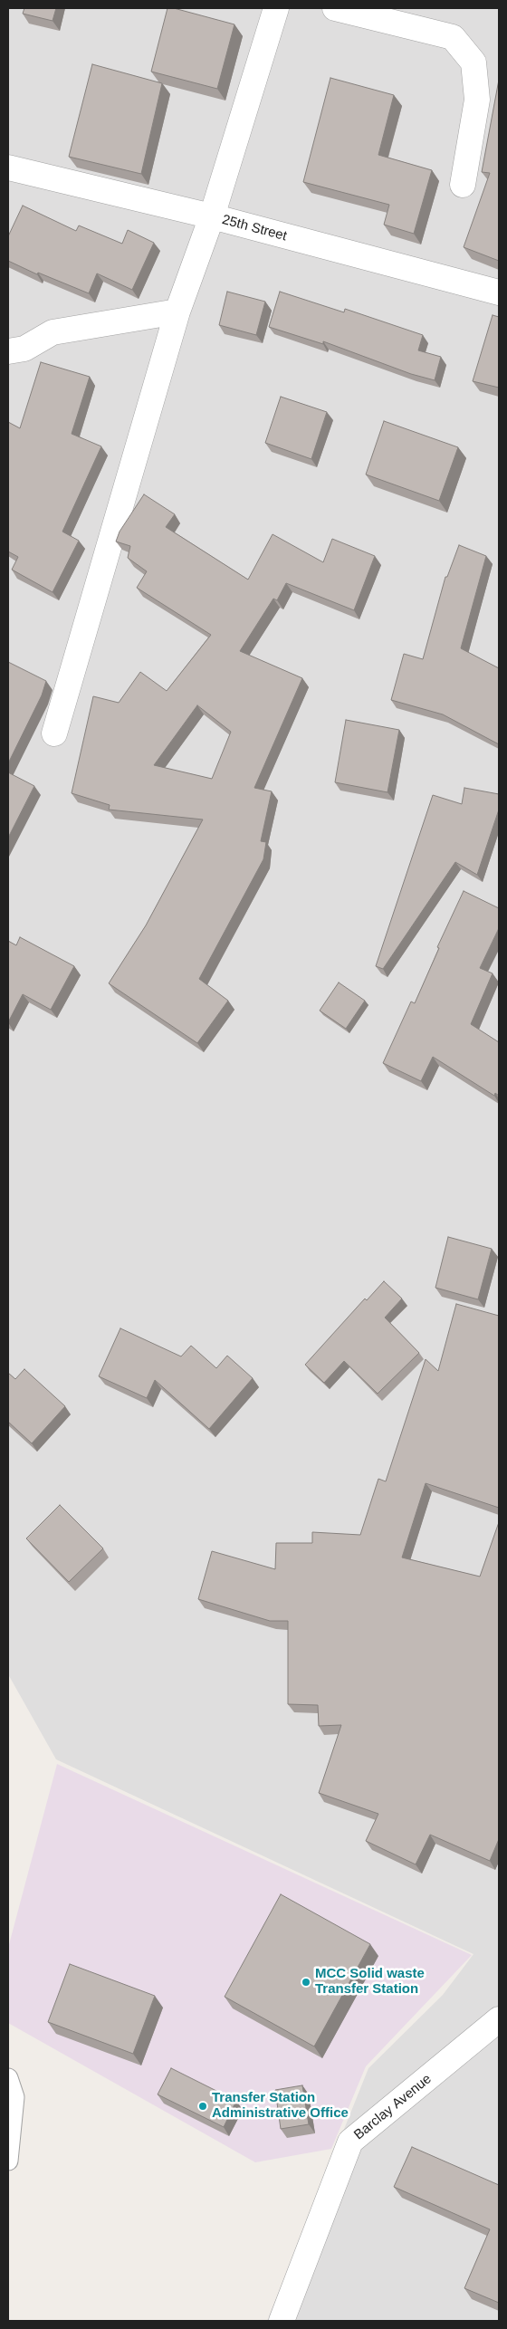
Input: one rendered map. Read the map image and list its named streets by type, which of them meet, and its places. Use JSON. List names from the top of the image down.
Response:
{
  "streets": {
    "street": ["25th Street", "Barclay Avenue"]
  },
  "places": ["MCC Solid waste Transfer Station", "Transfer Station Administrative Office"]
}
